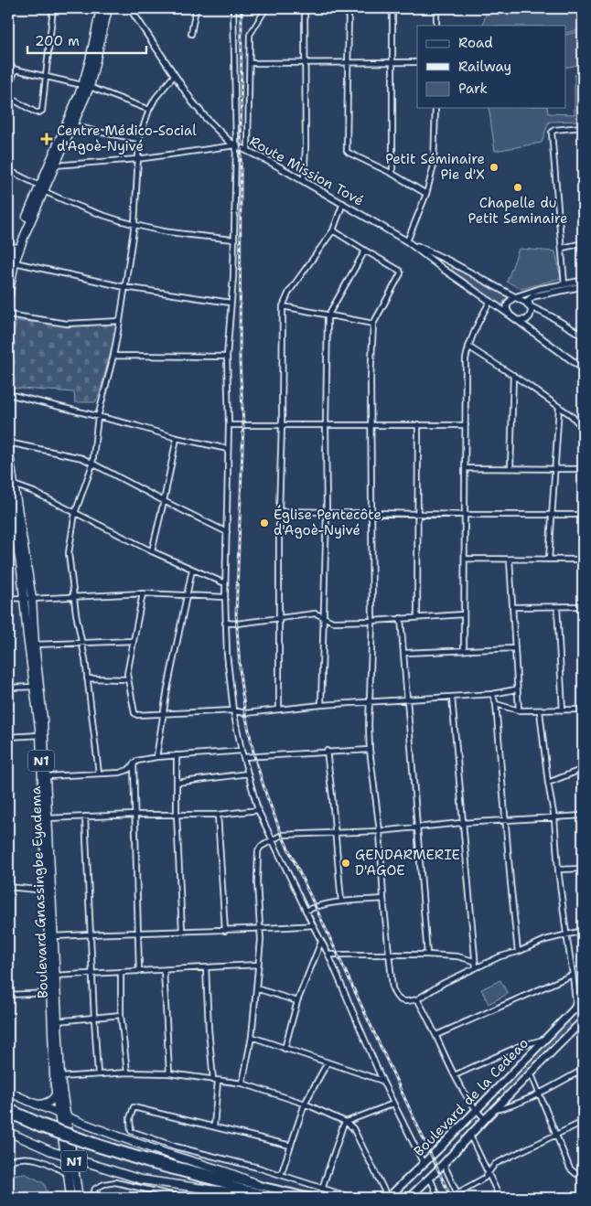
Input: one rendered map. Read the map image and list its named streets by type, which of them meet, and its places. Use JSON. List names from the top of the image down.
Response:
{
  "streets": {
    "highway": ["N1", "Boulevard Gnassingbe Eyadema"],
    "main road": ["Boulevard de la Cedeao"],
    "street": ["Route Mission Tové"]
  },
  "places": {
    "health": ["Centre Médico-Social d'Agoè-Nyivé"],
    "other": [
      "Petit Séminaire Pie d'X",
      "Chapelle du Petit Seminaire",
      "Église Pentecôte d'Agoè-Nyivé",
      "GENDARMERIE D'AGOE"
    ]
  },
  "legend": ["Road", "Railway", "Park"],
  "scale_bar": "200 m"
}
